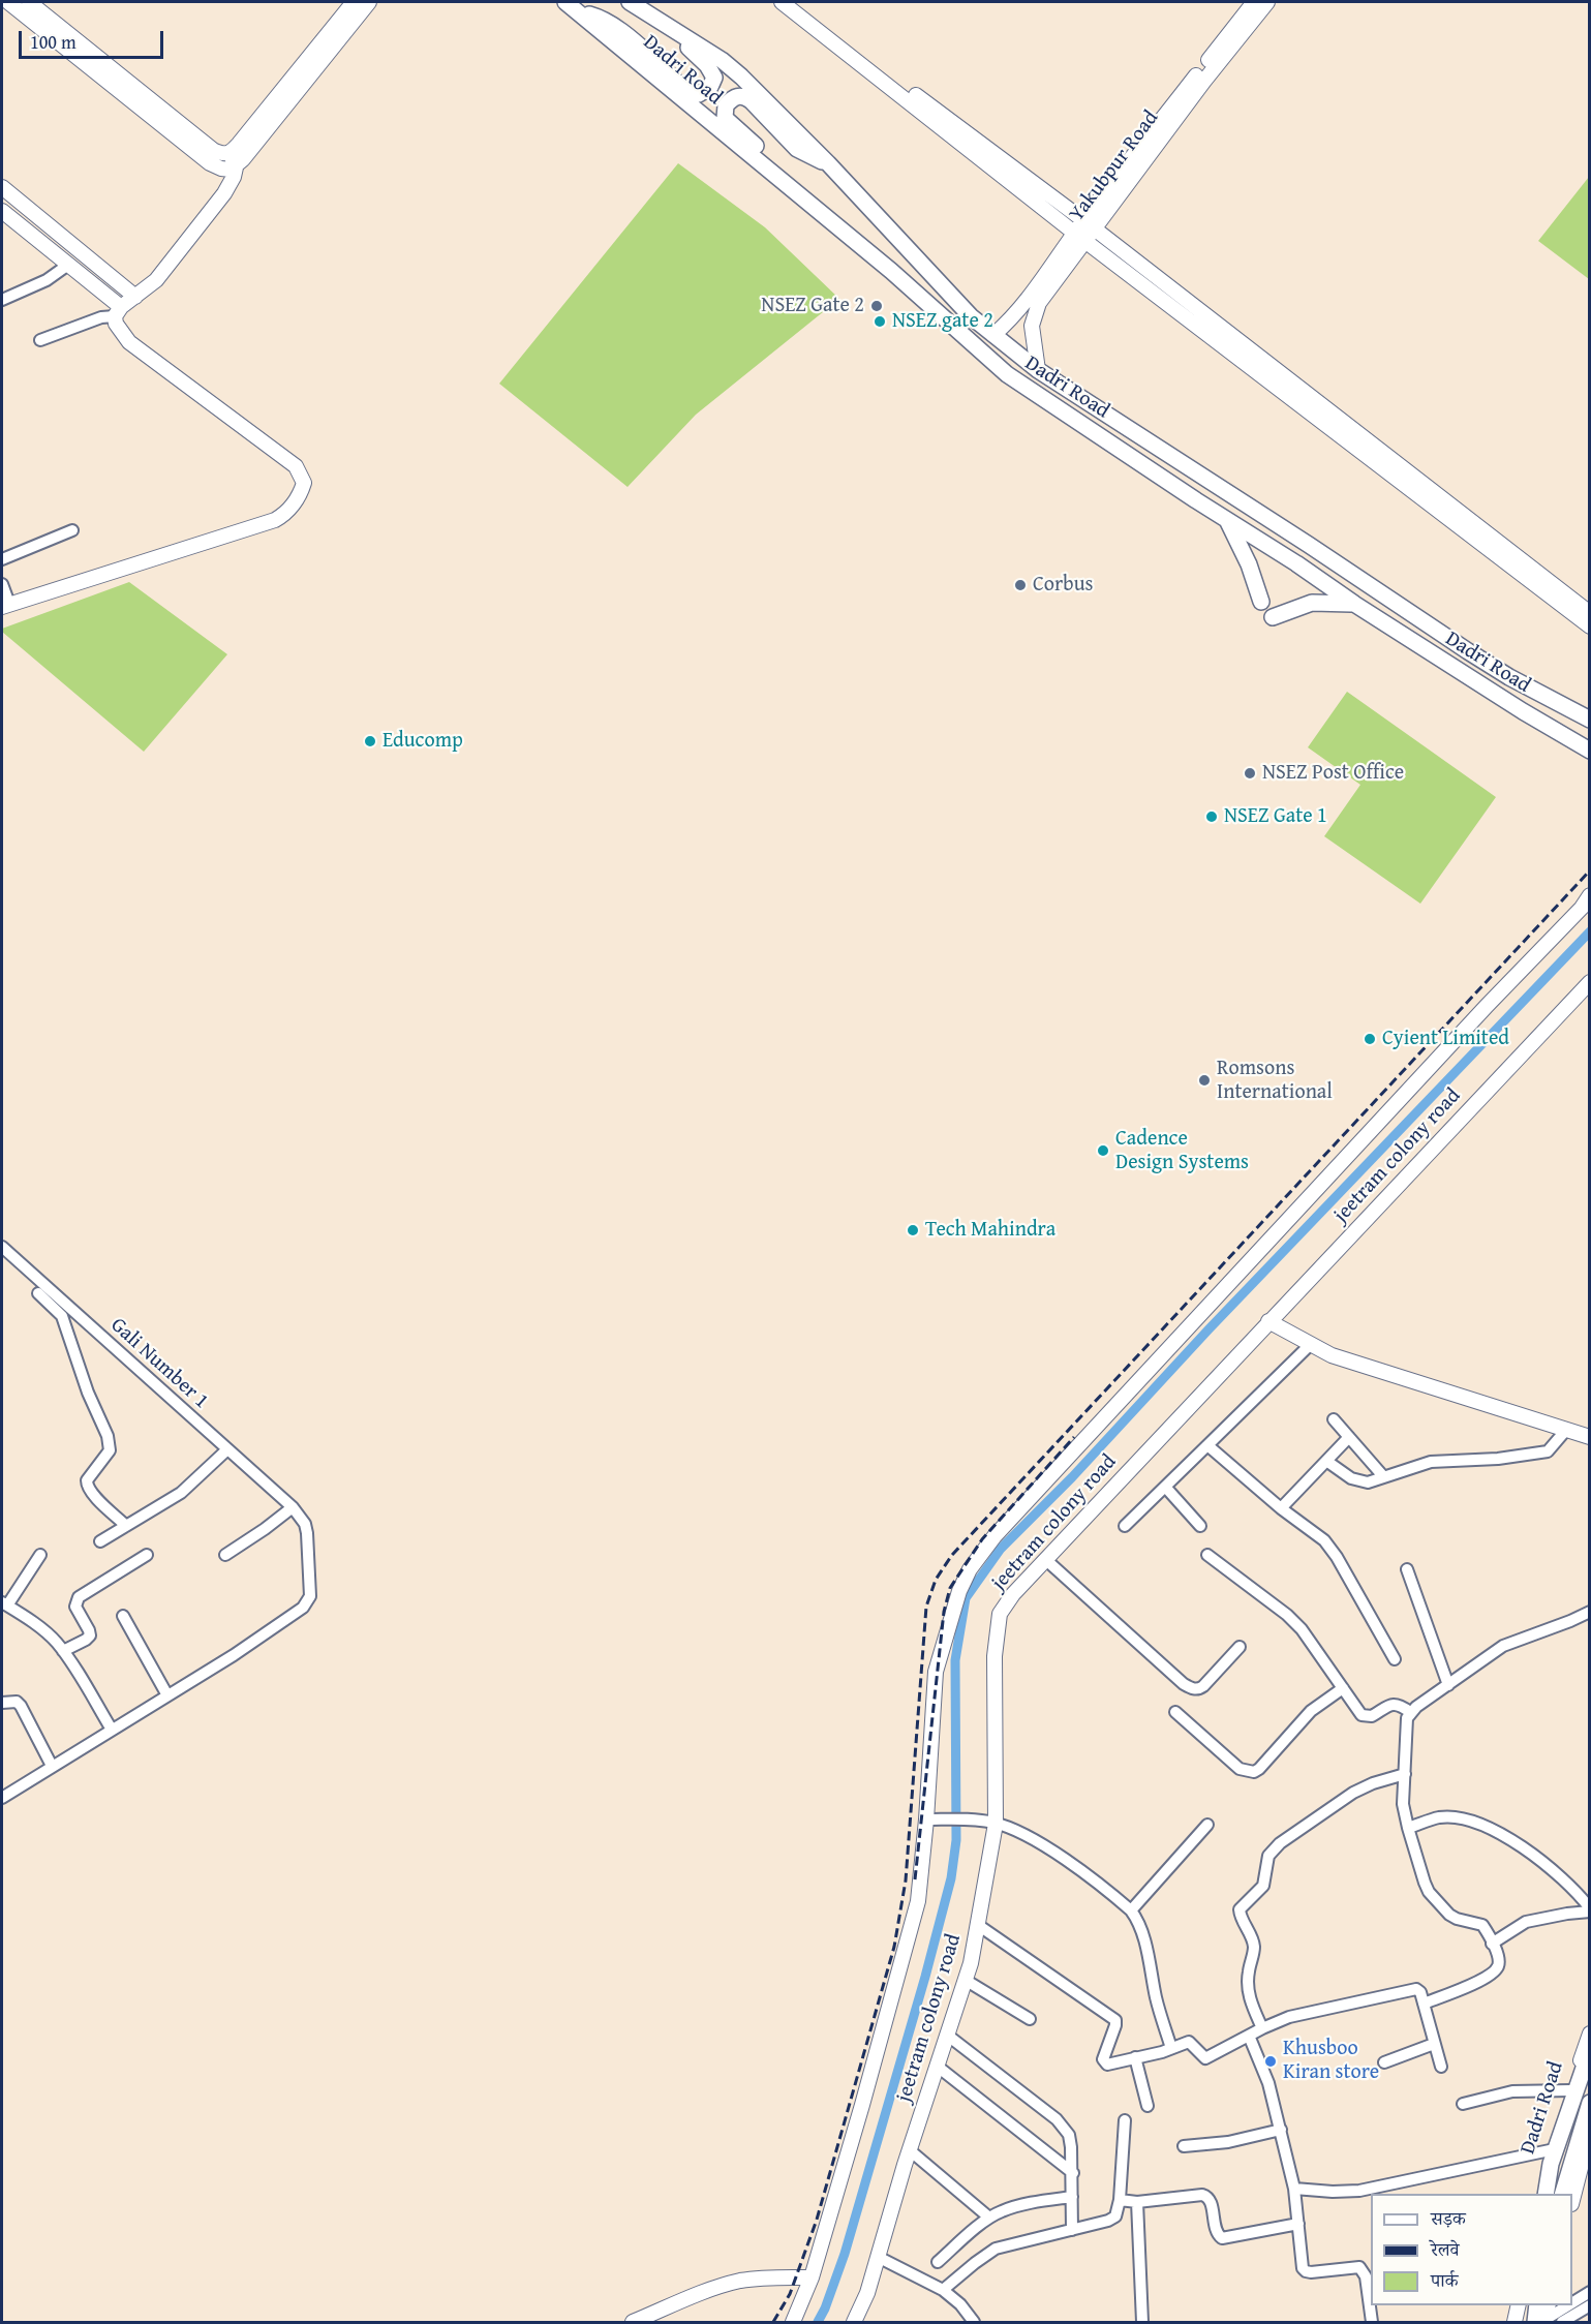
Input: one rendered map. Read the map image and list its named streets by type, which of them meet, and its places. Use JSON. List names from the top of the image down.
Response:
{
  "streets": {
    "main road": ["Dadri Road"],
    "street": ["Yakubpur Road", "jeetram colony road", "Gali Number 1"]
  },
  "crossings": [
    ["Dadri Road", "Yakubpur Road"]
  ],
  "places": [
    "NSEZ Gate 2",
    "NSEZ gate 2",
    "Corbus",
    "Educomp",
    "NSEZ Post Office",
    "NSEZ Gate 1",
    "Cyient Limited",
    "Romsons International",
    "Cadence Design Systems",
    "Tech Mahindra",
    "Khusboo Kiran store"
  ],
  "legend": ["सड़क", "रेलवे", "पार्क"],
  "scale_bar": "100 m"
}
